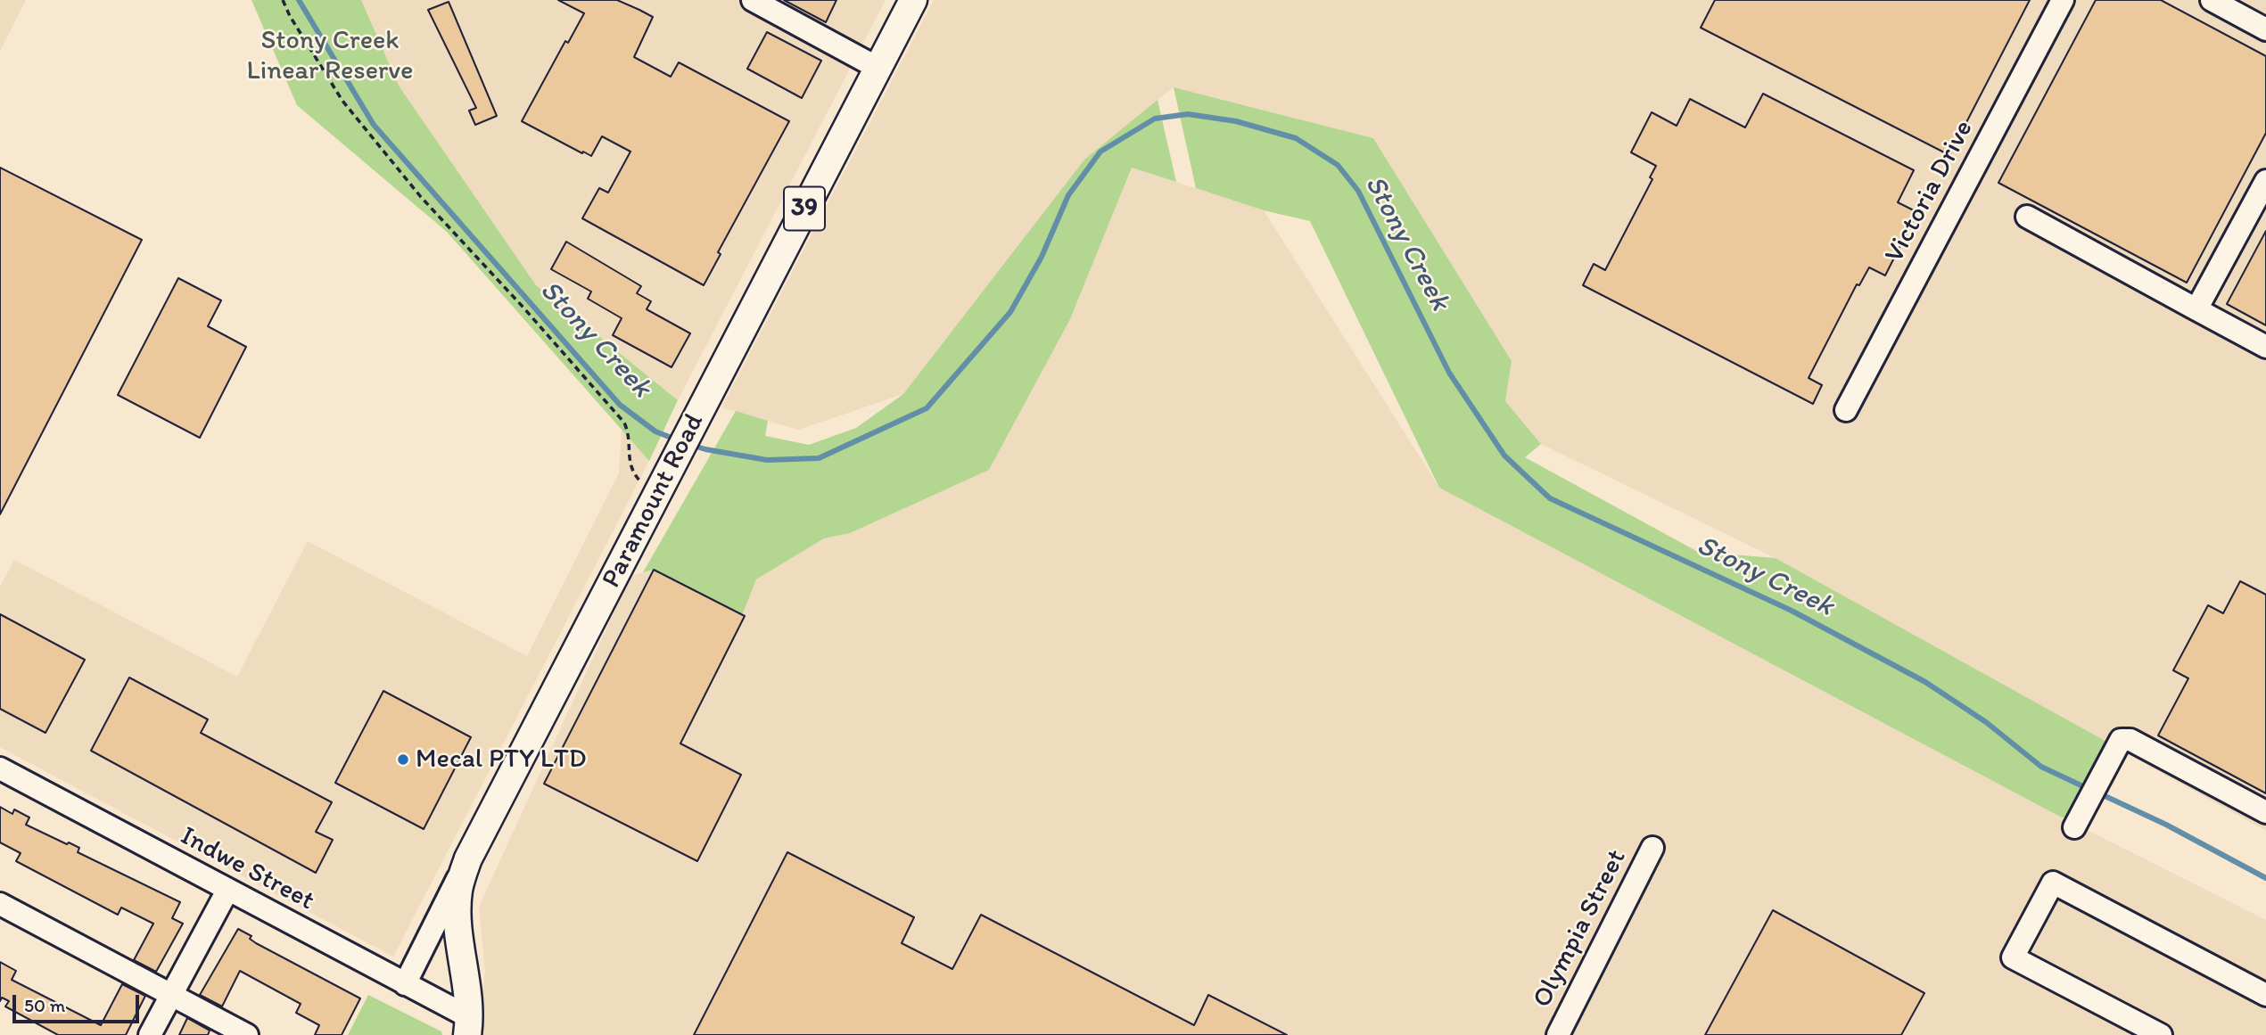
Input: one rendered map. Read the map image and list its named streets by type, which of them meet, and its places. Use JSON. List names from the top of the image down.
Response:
{
  "streets": {
    "main road": ["39", "Paramount Road"],
    "street": ["Victoria Drive", "Indwe Street", "Olympia Street"]
  },
  "crossings": [
    ["Paramount Road", "Indwe Street"]
  ],
  "water": ["Stony Creek"],
  "parks": ["Stony Creek Linear Reserve"],
  "places": ["Mecal PTY LTD"],
  "scale_bar": "50 m"
}
